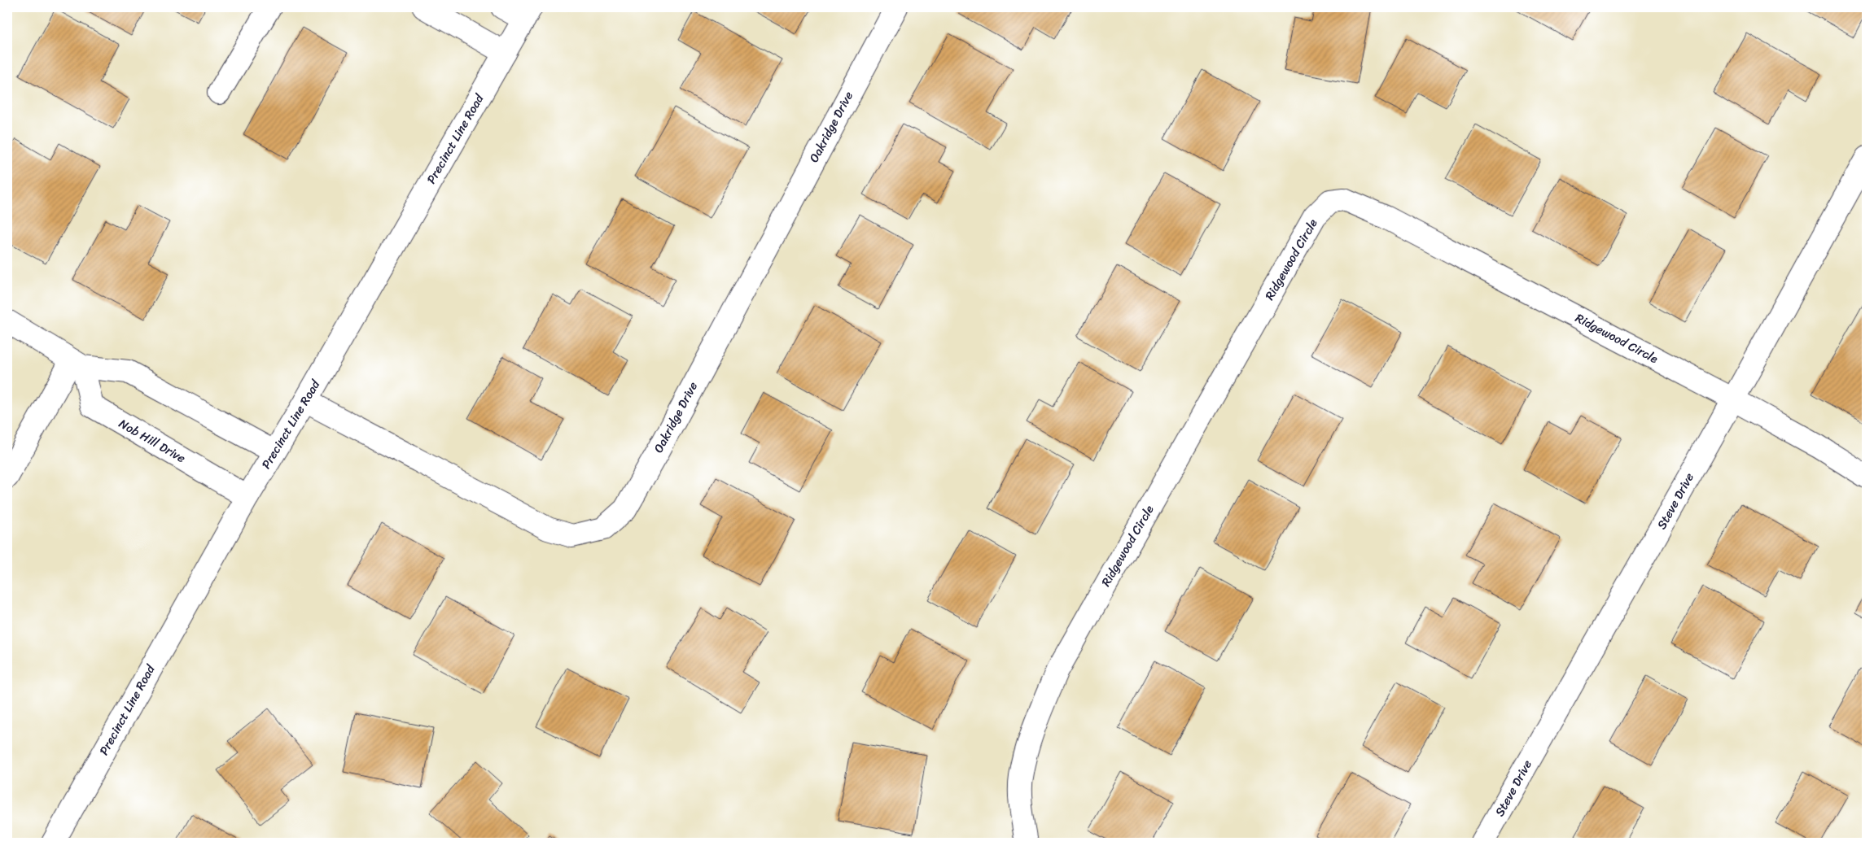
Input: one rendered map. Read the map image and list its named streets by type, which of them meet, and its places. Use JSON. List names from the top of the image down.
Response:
{
  "streets": {
    "street": [
      "Oakridge Drive",
      "Precinct Line Road",
      "Ridgewood Circle",
      "Nob Hill Drive",
      "Steve Drive"
    ]
  },
  "crossings": [
    ["Oakridge Drive", "Precinct Line Road"],
    ["Precinct Line Road", "Nob Hill Drive"],
    ["Ridgewood Circle", "Steve Drive"]
  ]
}
